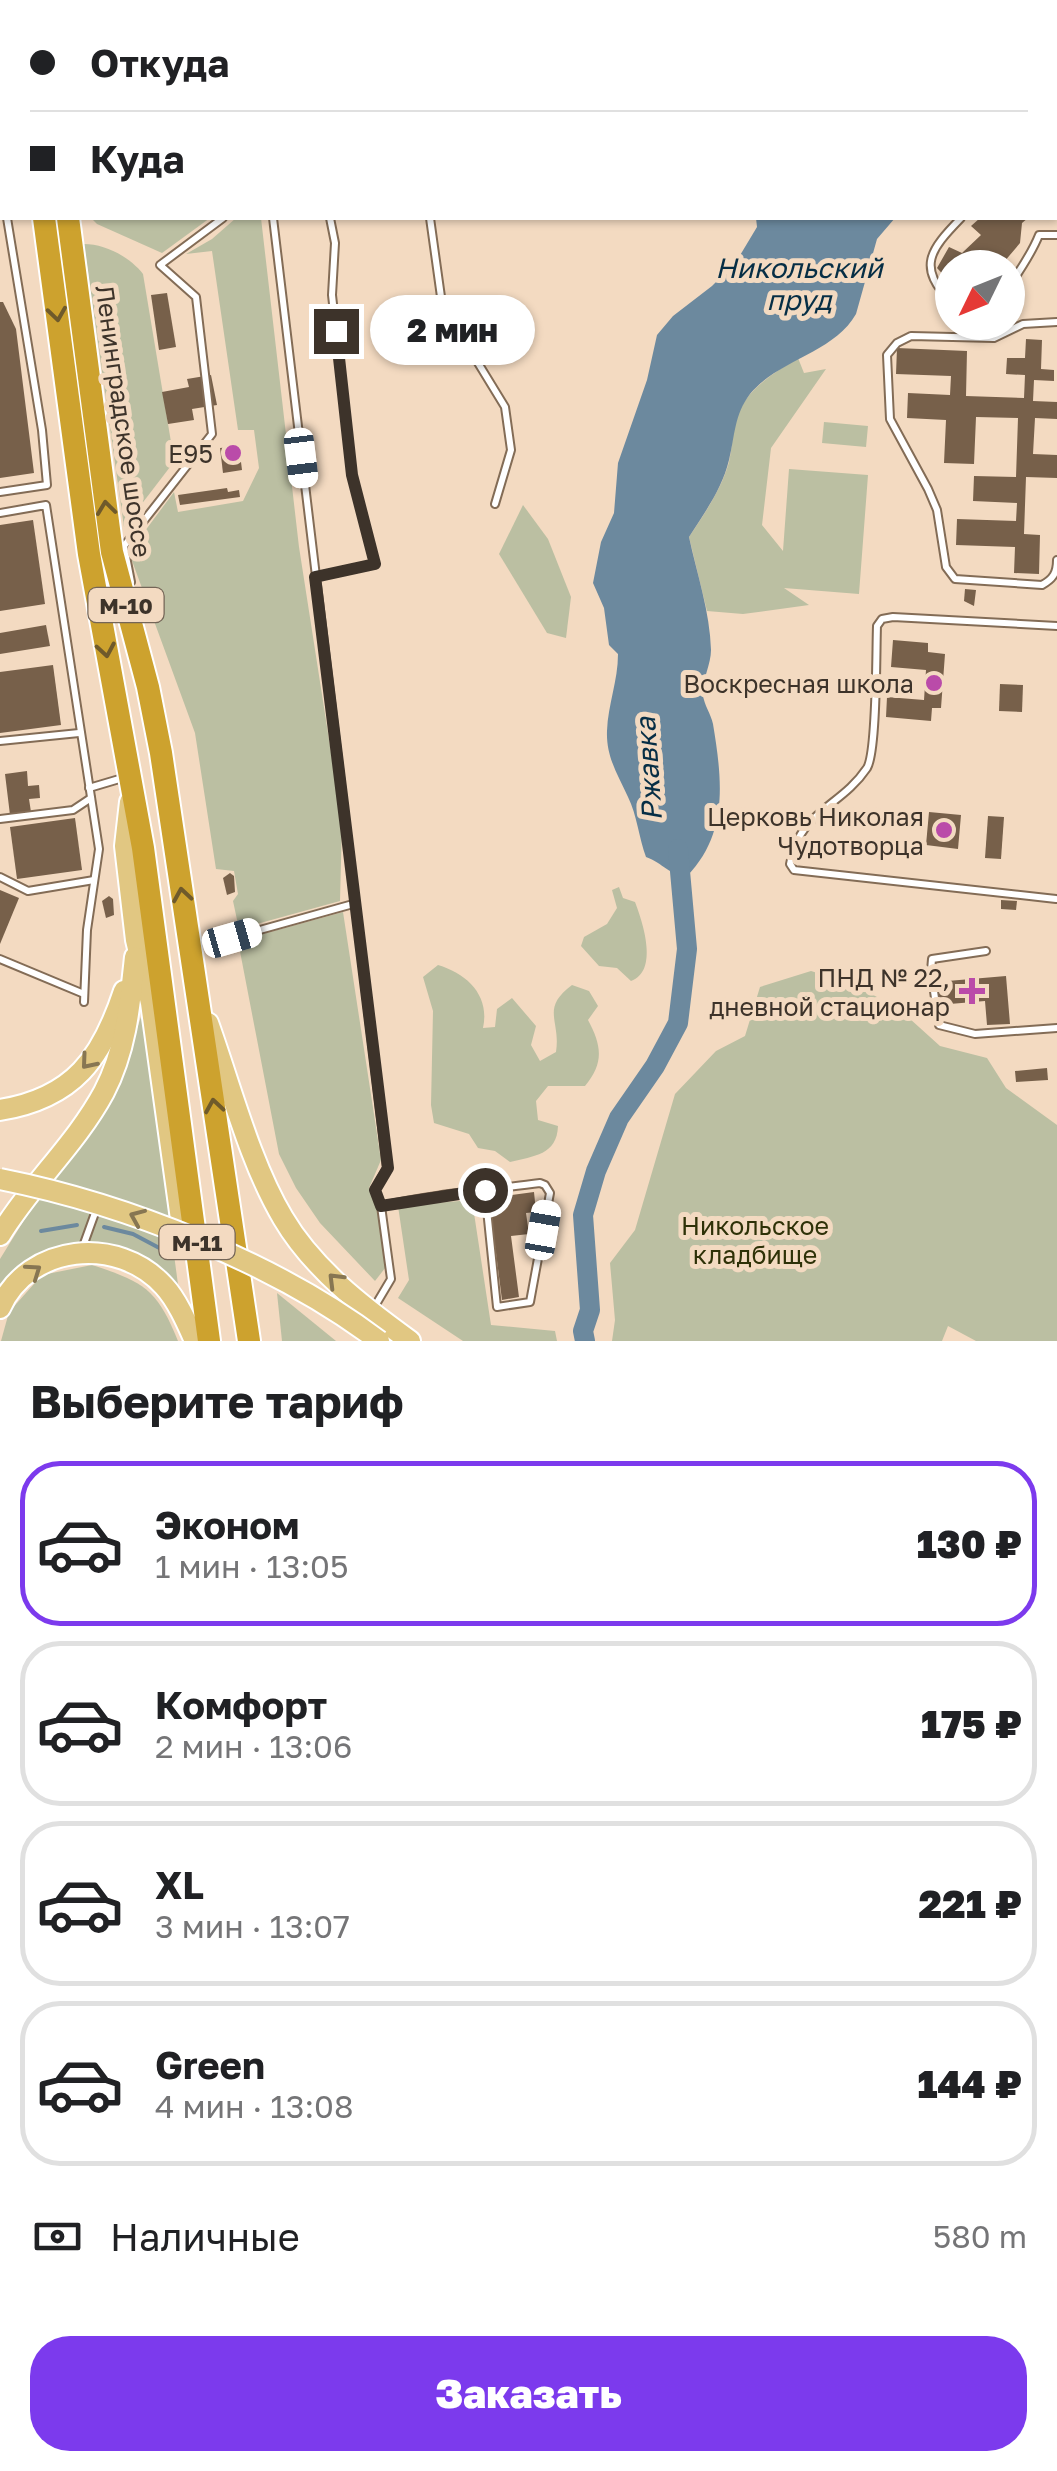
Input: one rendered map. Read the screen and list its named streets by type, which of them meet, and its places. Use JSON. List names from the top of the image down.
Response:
{
  "streets": {
    "highway": ["Ленинградское шоссе", "М-10"],
    "main road": ["М-11"]
  },
  "crossings": [
    ["Ленинградское шоссе", "М-10"]
  ],
  "water": ["Никольский пруд", "Ржавка"],
  "parks": ["Никольское кладбище"],
  "places": {
    "other": ["E95", "Воскресная школа", "Церковь Николая Чудотворца"],
    "health": ["ПНД № 22, дневной стационар"]
  },
  "north": "bottom left",
  "page": {
    "banner": ["Откуда", "Куда"],
    "bubble": "2 мин",
    "heading": "Выберите тариф",
    "list": [
      {
        "name": "Эконом",
        "note": "1 мин · 13:05",
        "value": "130 ₽"
      },
      {
        "name": "Комфорт",
        "note": "2 мин · 13:06",
        "value": "175 ₽"
      },
      {
        "name": "XL",
        "note": "3 мин · 13:07",
        "value": "221 ₽"
      },
      {
        "name": "Green",
        "note": "4 мин · 13:08",
        "value": "144 ₽"
      }
    ],
    "pay": ["Наличные", "580 m"],
    "buttons": "Заказать"
  }
}
